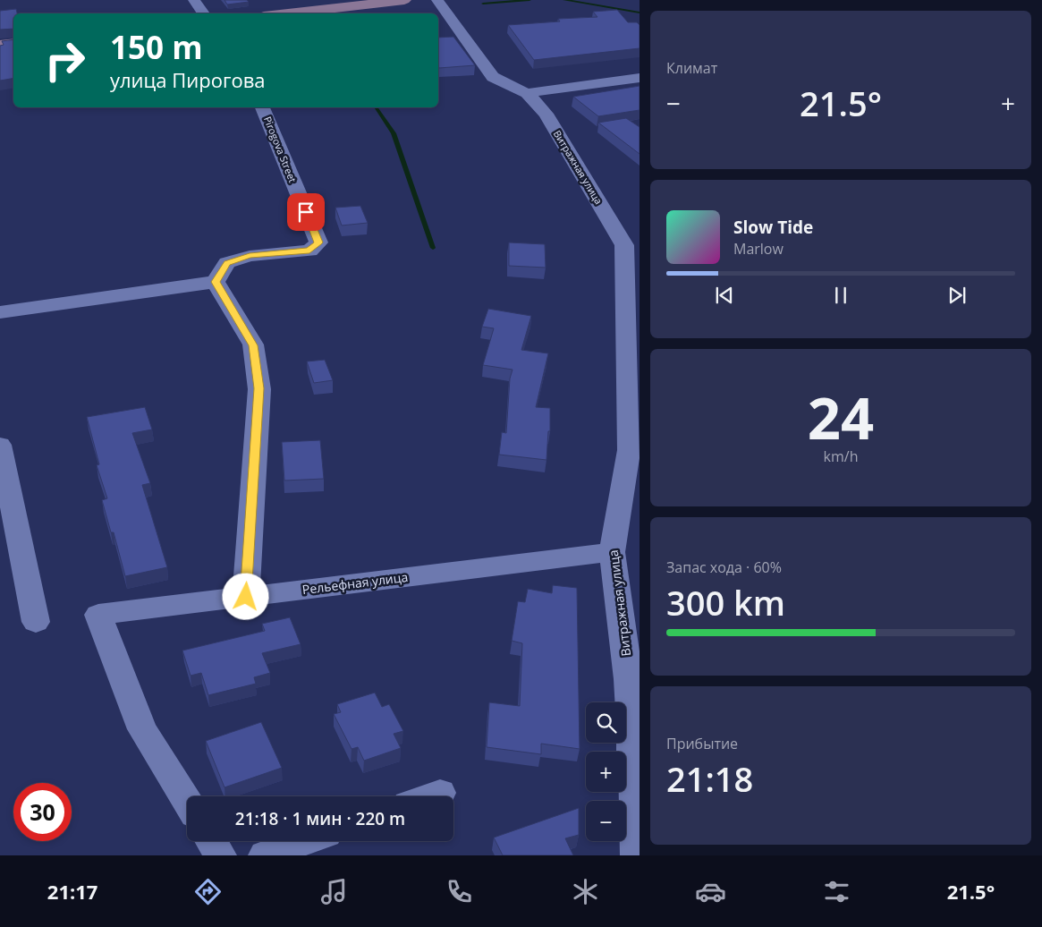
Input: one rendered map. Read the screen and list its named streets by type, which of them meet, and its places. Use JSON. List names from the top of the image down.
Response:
{
  "streets": {
    "street": ["Pirogova Street", "Витражная улица", "Рельефная улица"]
  },
  "crossings": [
    ["Витражная улица", "Рельефная улица"]
  ],
  "page": {
    "tile": [
      "Климат",
      ["24", "km/h"],
      ["Запас хода · 60%", "300 km"],
      ["Прибытие", "21:18"]
    ],
    "turn": ["150 m", "улица Пирогова"],
    "heat": ["−", "21.5°", "+"],
    "song": ["Slow Tide", "Marlow"],
    "map_buttons": ["+", "−"],
    "limit": "30",
    "trip": "21:18 · 1 мин · 220 m",
    "tabs": ["21:17", "21.5°"]
  }
}
